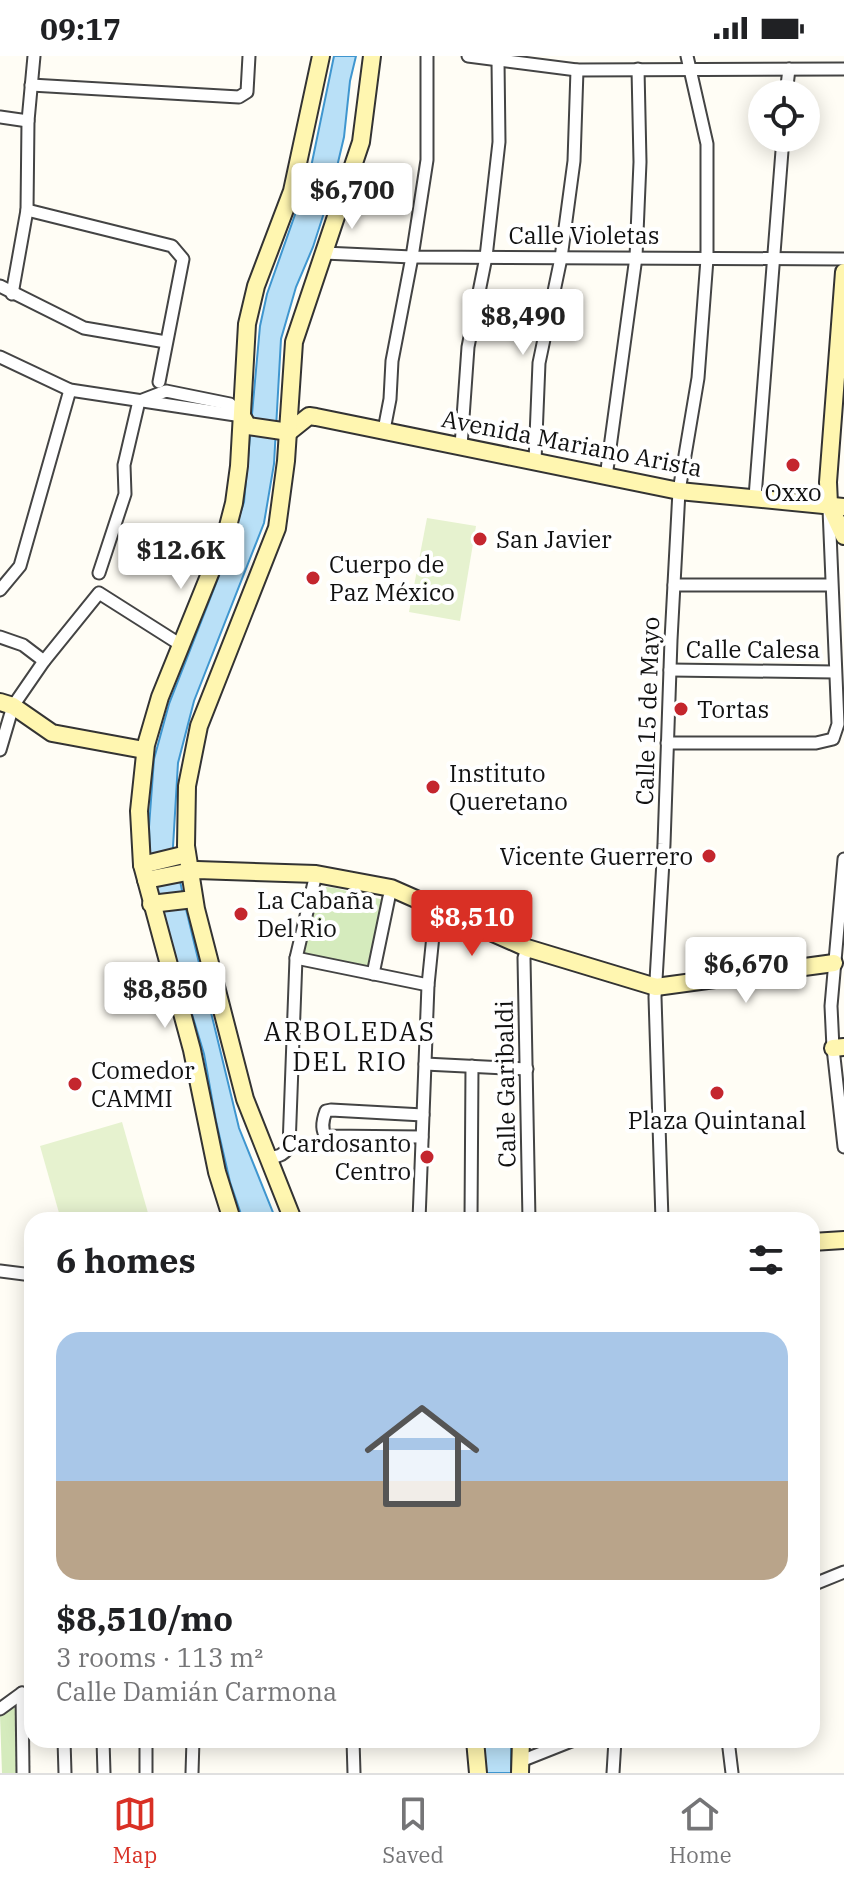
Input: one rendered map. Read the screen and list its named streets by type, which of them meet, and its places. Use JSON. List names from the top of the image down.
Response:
{
  "streets": {
    "main road": ["Avenida Mariano Arista"],
    "street": [
      "Calle Violetas",
      "Calle Calesa",
      "Calle 15 de Mayo",
      "Calle Garibaldi"
    ]
  },
  "crossings": [
    ["Calle Violetas", "Calle 15 de Mayo"],
    ["Avenida Mariano Arista", "Calle 15 de Mayo"],
    ["Calle Calesa", "Calle 15 de Mayo"]
  ],
  "districts": ["ARBOLEDAS DEL RIO"],
  "places": [
    "Oxxo",
    "San Javier",
    "Cuerpo de Paz México",
    "Tortas",
    "Instituto Queretano",
    "Vicente Guerrero",
    "La Cabaña Del Rio",
    "Comedor CAMMI",
    "Plaza Quintanal",
    "Cardosanto Centro"
  ],
  "page": {
    "status": "09:17",
    "price": [
      "$6,700",
      "$8,490",
      "$12.6K",
      "$8,510",
      "$6,670",
      "$8,850"
    ],
    "heading": "6 homes",
    "list": [
      {
        "name": "$8,510/mo",
        "note": "3 rooms · 113 m² · Calle Damián Carmona"
      }
    ],
    "tabs": ["Map", "Saved", "Home"]
  }
}
